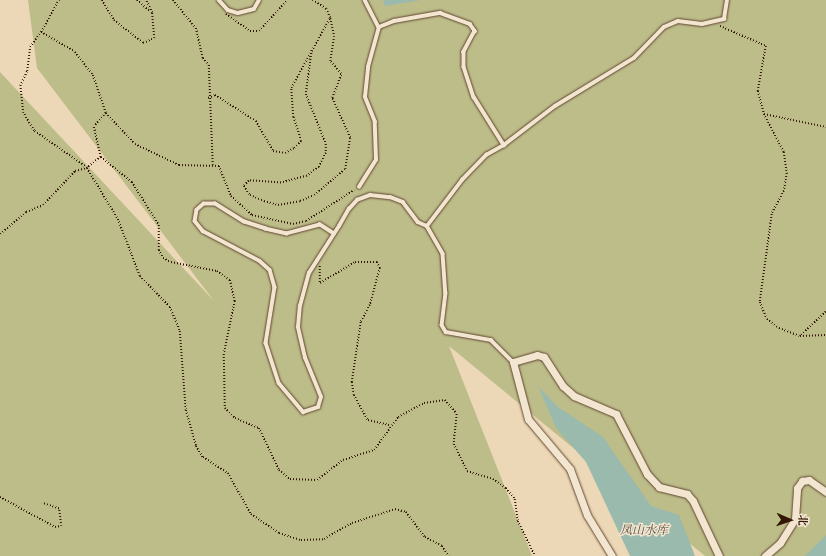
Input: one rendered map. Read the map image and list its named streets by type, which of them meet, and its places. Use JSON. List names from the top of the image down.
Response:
{
  "water": ["凤山水库"],
  "north": "right"
}
